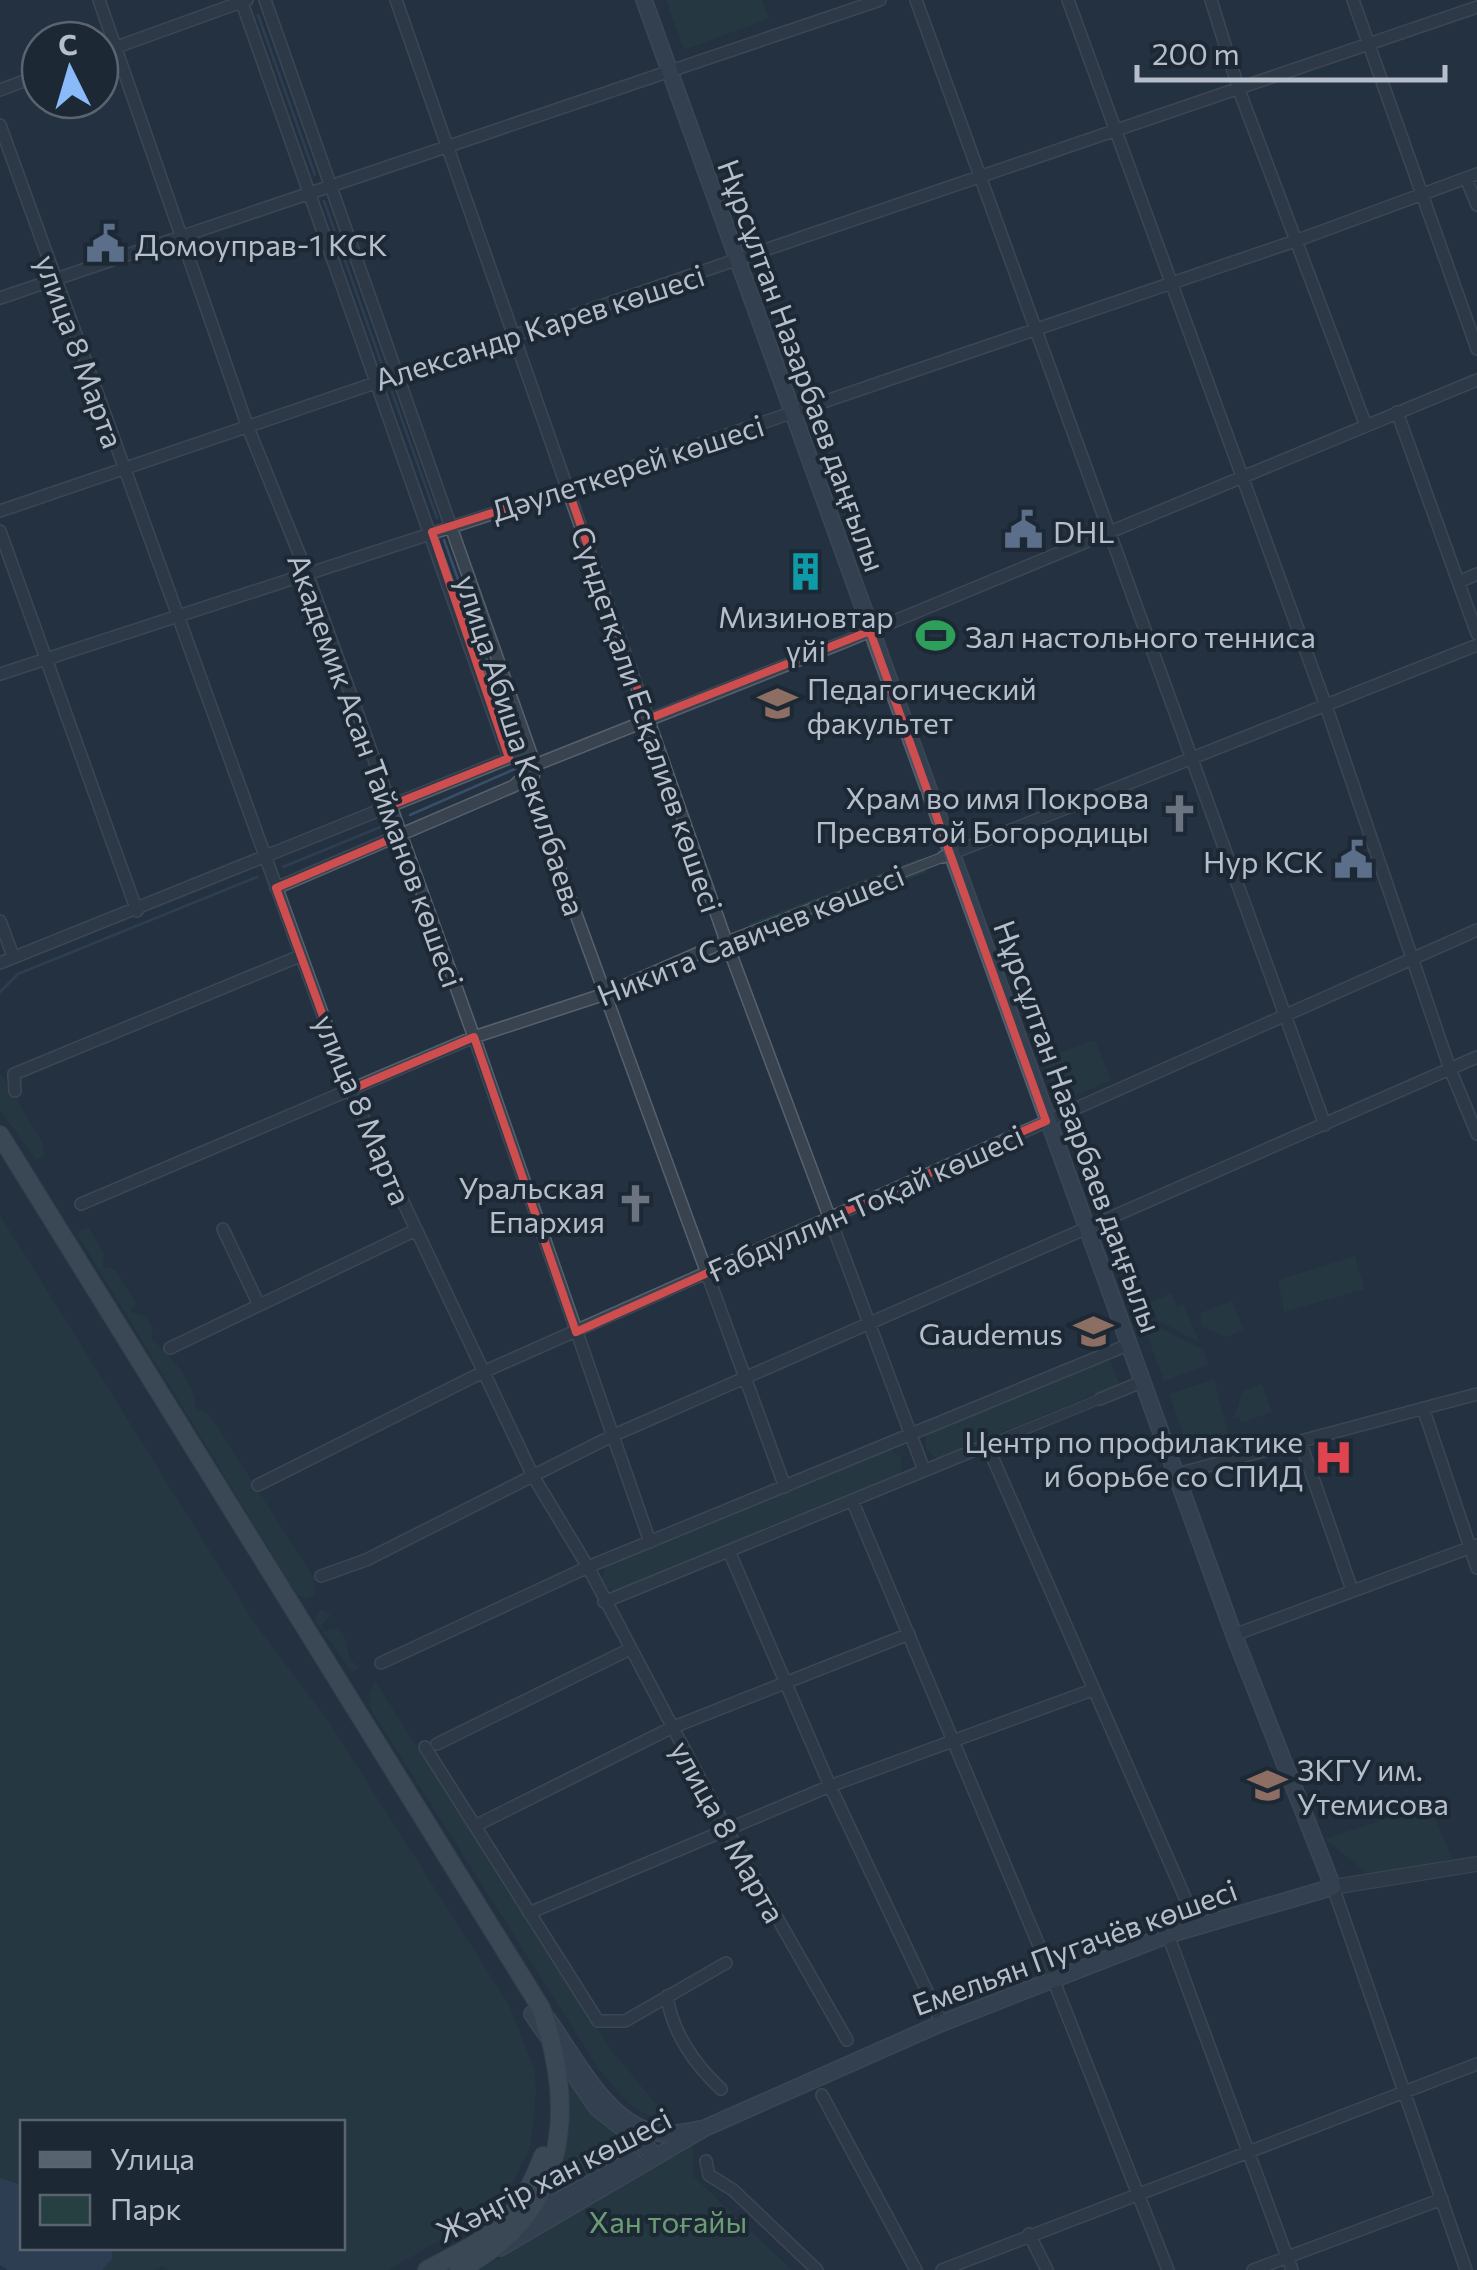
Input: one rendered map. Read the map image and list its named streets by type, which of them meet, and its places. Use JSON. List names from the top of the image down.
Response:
{
  "streets": {
    "main road": ["Нұрсұлтан Назарбаев даңғылы", "Емельян Пугачёв көшесі", "Жәңгір хан көшесі"],
    "street": [
      "Александр Карев көшесі",
      "улица 8 Марта",
      "Дәулеткерей көшесі",
      "Сүндетқали Есқалиев көшесі",
      "улица Абиша Кекилбаева",
      "Академик Асан Тайманов көшесі",
      "Никита Савичев көшесі",
      "Ғабдуллин Тоқай көшесі"
    ]
  },
  "crossings": [
    ["Александр Карев көшесі", "улица 8 Марта"],
    ["Александр Карев көшесі", "Нұрсұлтан Назарбаев даңғылы"],
    ["Александр Карев көшесі", "Сүндетқали Есқалиев көшесі"],
    ["Александр Карев көшесі", "улица Абиша Кекилбаева"],
    ["Александр Карев көшесі", "Академик Асан Тайманов көшесі"],
    ["улица 8 Марта", "Дәулеткерей көшесі"],
    ["улица 8 Марта", "Никита Савичев көшесі"],
    ["улица 8 Марта", "Ғабдуллин Тоқай көшесі"],
    ["Нұрсұлтан Назарбаев даңғылы", "Дәулеткерей көшесі"],
    ["Нұрсұлтан Назарбаев даңғылы", "Никита Савичев көшесі"],
    ["Нұрсұлтан Назарбаев даңғылы", "Ғабдуллин Тоқай көшесі"],
    ["Нұрсұлтан Назарбаев даңғылы", "Емельян Пугачёв көшесі"],
    ["Дәулеткерей көшесі", "Сүндетқали Есқалиев көшесі"],
    ["Дәулеткерей көшесі", "улица Абиша Кекилбаева"],
    ["Дәулеткерей көшесі", "Академик Асан Тайманов көшесі"],
    ["Сүндетқали Есқалиев көшесі", "Никита Савичев көшесі"],
    ["Сүндетқали Есқалиев көшесі", "Ғабдуллин Тоқай көшесі"],
    ["улица Абиша Кекилбаева", "Никита Савичев көшесі"],
    ["улица Абиша Кекилбаева", "Ғабдуллин Тоқай көшесі"],
    ["Академик Асан Тайманов көшесі", "Никита Савичев көшесі"],
    ["Академик Асан Тайманов көшесі", "Ғабдуллин Тоқай көшесі"],
    ["Емельян Пугачёв көшесі", "Жәңгір хан көшесі"]
  ],
  "parks": ["Хан тоғайы"],
  "places": {
    "public building": ["Домоуправ-1 КСК", "DHL", "Нур КСК"],
    "building": ["Мизиновтар үйі"],
    "sports": ["Зал настольного тенниса"],
    "school or university": ["Педагогический факультет", "Gaudemus", "ЗКГУ им. Утемисова"],
    "church": ["Храм во имя Покрова Пресвятой Богородицы", "Уральская Епархия"],
    "hospital": ["Центр по профилактике и борьбе со СПИД"]
  },
  "legend": ["Улица", "Парк"],
  "scale_bar": "200 m",
  "north": "top"
}
